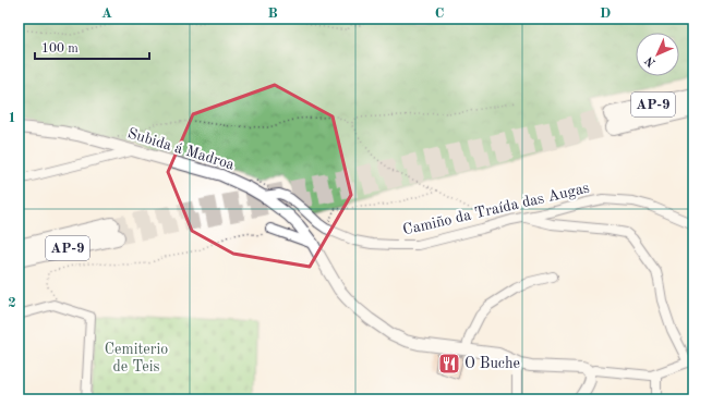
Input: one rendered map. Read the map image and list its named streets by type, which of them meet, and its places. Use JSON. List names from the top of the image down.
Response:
{
  "streets": {
    "highway": ["AP-9"],
    "street": ["Subida á Madroa", "Camiño da Traída das Augas"]
  },
  "crossings": [
    ["Subida á Madroa", "Camiño da Traída das Augas"]
  ],
  "parks": ["Cemiterio de Teis"],
  "places": {
    "restaurant": ["O Buche"]
  },
  "scale_bar": "100 m",
  "north": "bottom left",
  "grid": {
    "columns": [
      "A",
      "B",
      "C",
      "D"
    ],
    "rows": ["1", "2"]
  }
}
